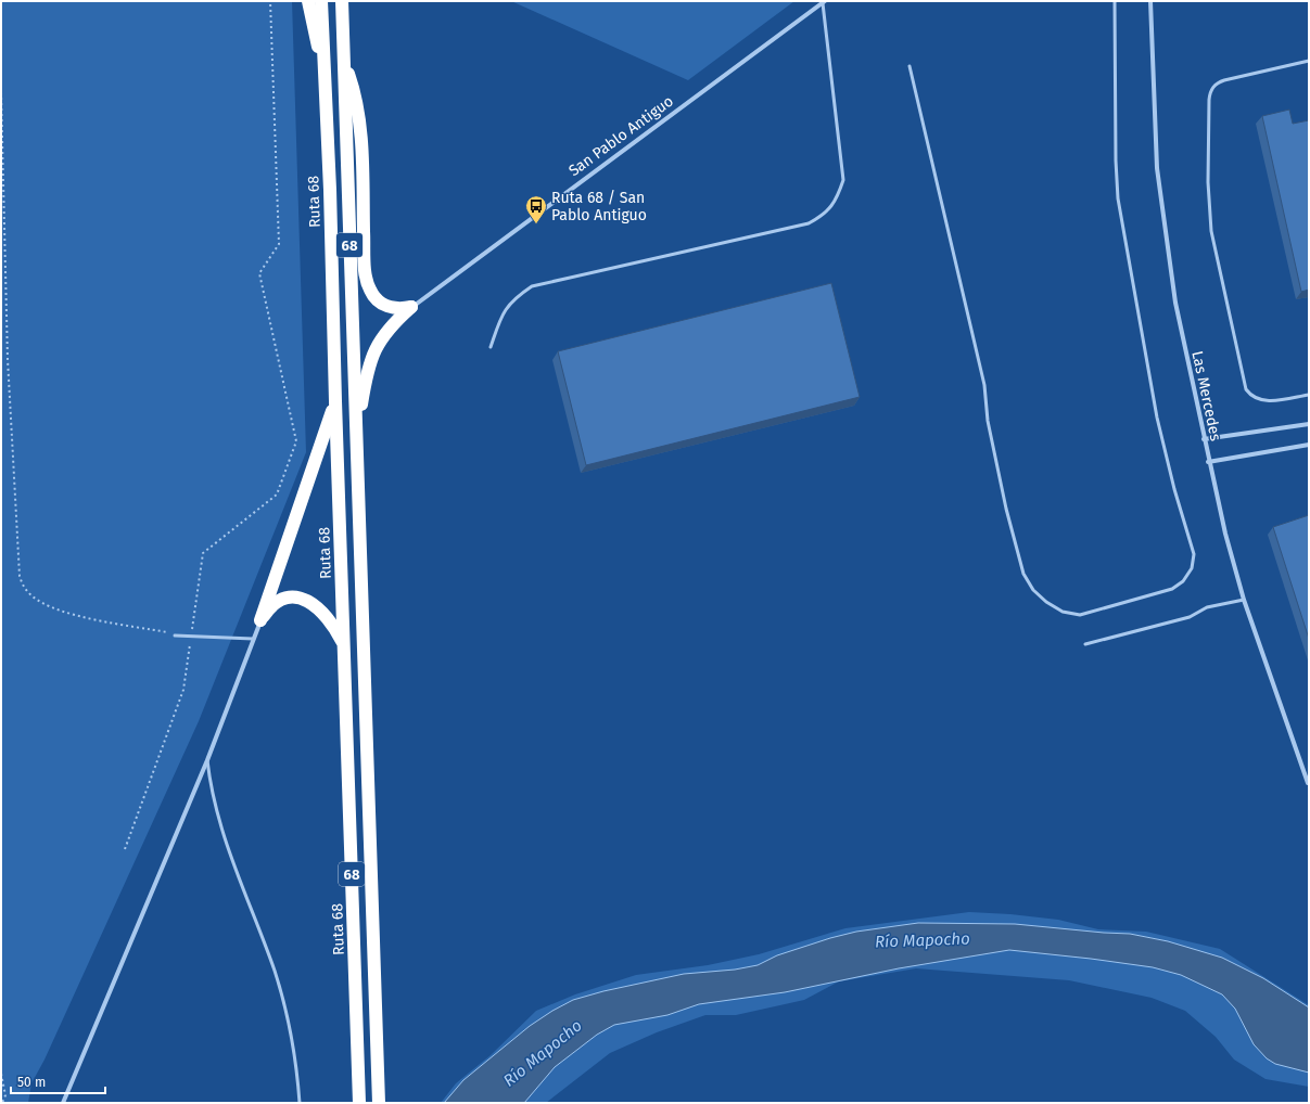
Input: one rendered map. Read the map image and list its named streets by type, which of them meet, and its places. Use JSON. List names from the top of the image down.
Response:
{
  "streets": {
    "highway": ["Ruta 68", "68"],
    "street": ["San Pablo Antiguo", "Las Mercedes"]
  },
  "water": ["Río Mapocho"],
  "places": {
    "bus stop": ["Ruta 68 / San Pablo Antiguo"]
  },
  "scale_bar": "50 m"
}
